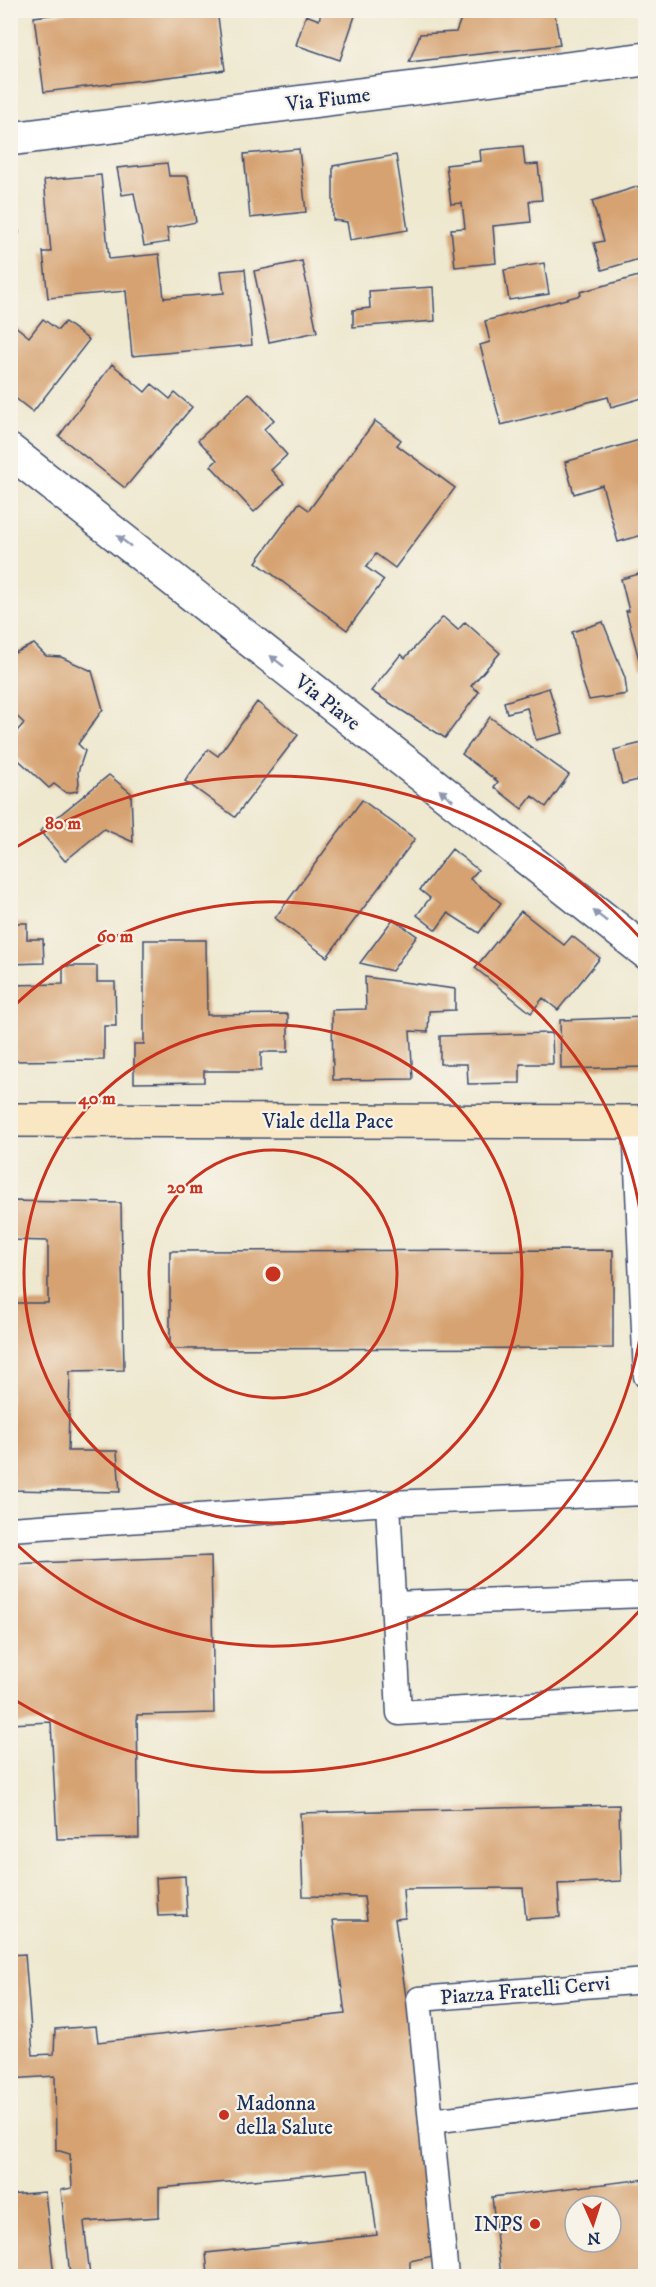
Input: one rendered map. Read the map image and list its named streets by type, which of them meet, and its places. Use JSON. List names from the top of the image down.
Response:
{
  "streets": {
    "street": ["Via Fiume", "Via Piave", "Viale della Pace"],
    "lane": ["Piazza Fratelli Cervi"]
  },
  "one_way": ["Via Piave"],
  "places": ["Madonna della Salute", "INPS"],
  "north": "bottom",
  "rings": [
    "80 m",
    "60 m",
    "40 m",
    "20 m"
  ]
}
